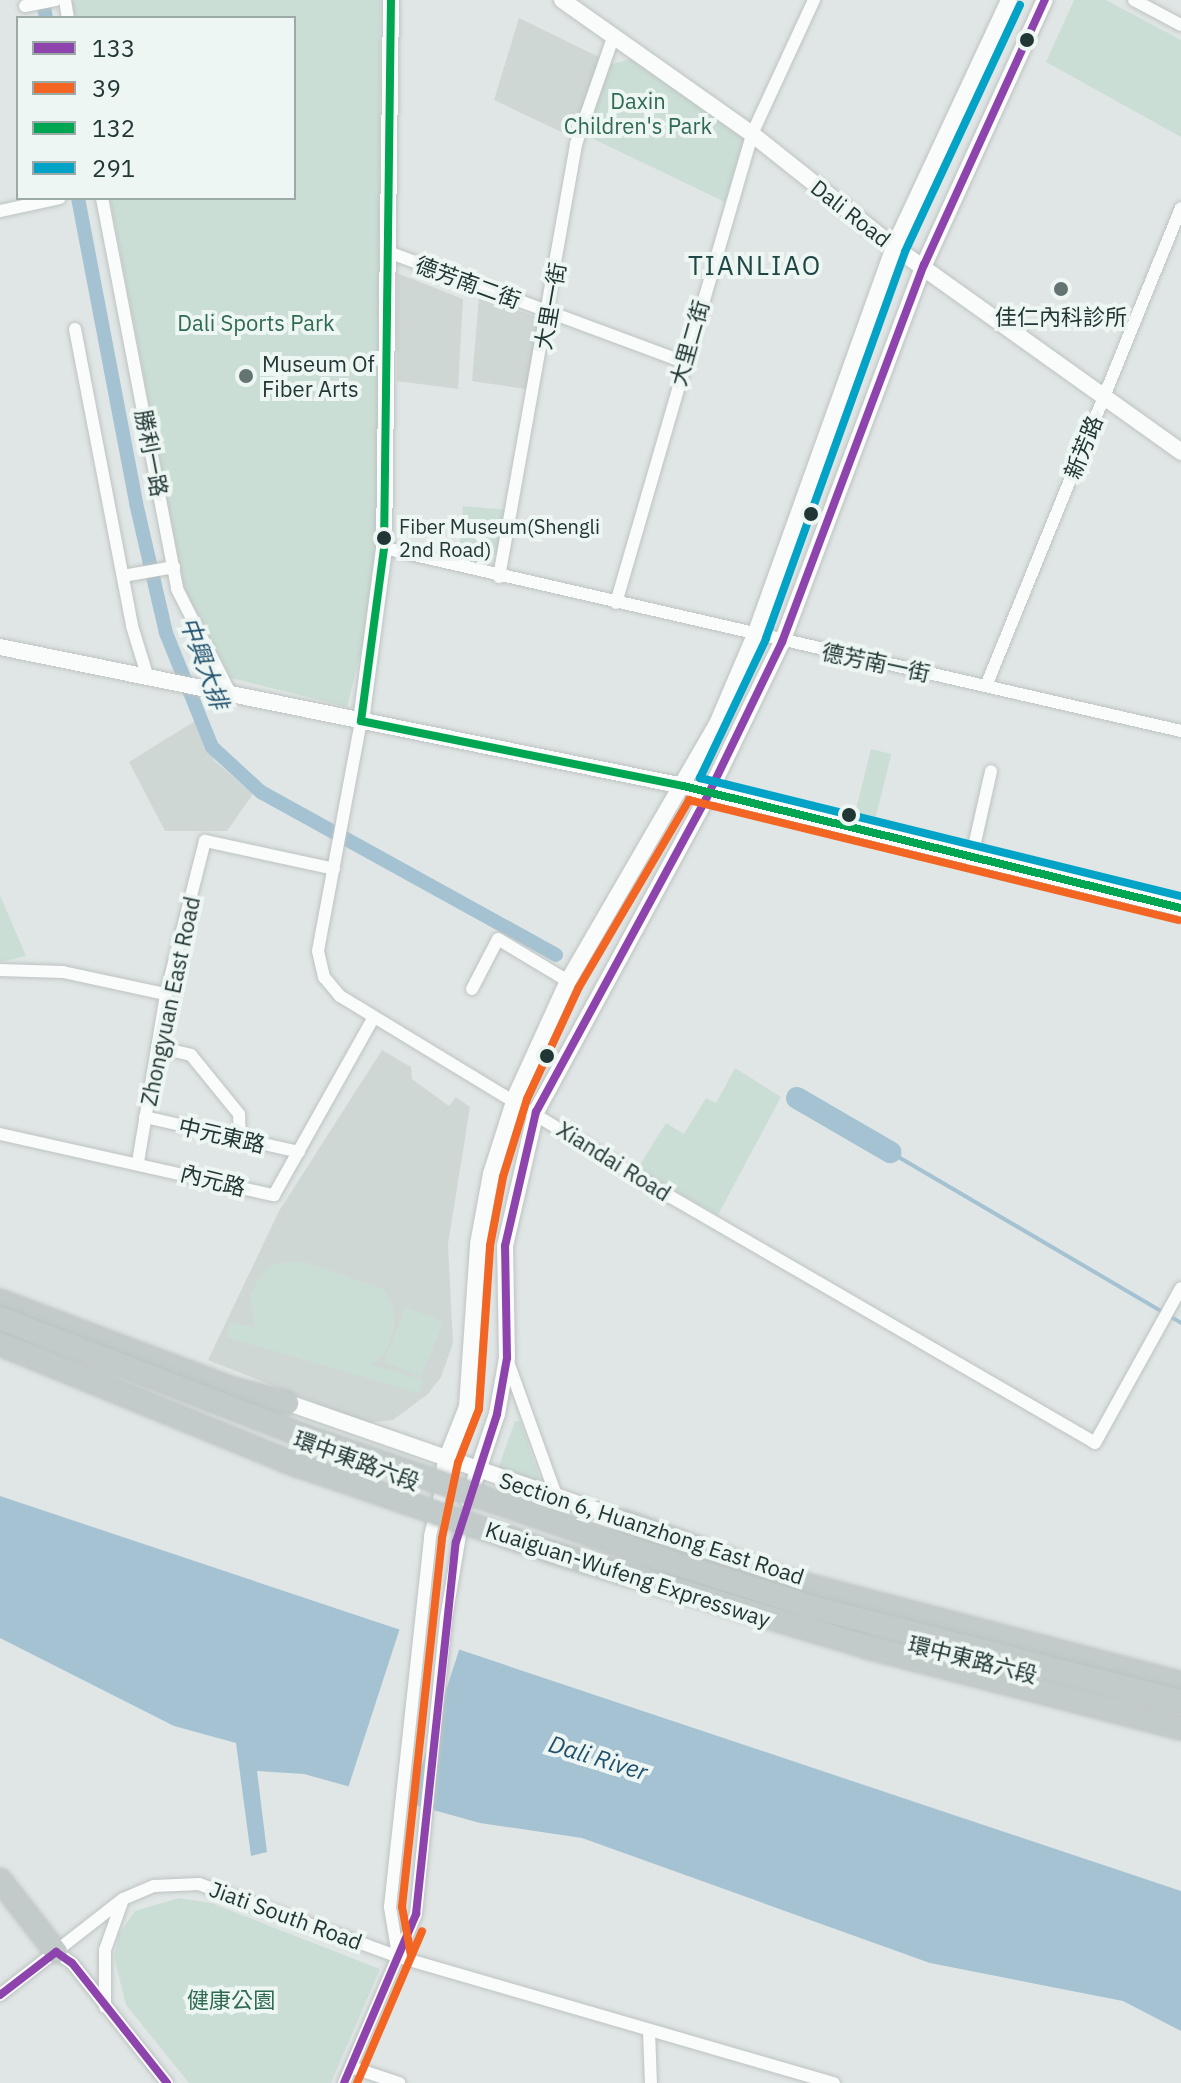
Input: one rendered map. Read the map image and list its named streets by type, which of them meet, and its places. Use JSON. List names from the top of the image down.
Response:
{
  "streets": {
    "highway": ["Kuaiguan-Wufeng Expressway"],
    "street": [
      "Dali Road",
      "德芳南二街",
      "大里一街",
      "大里二街",
      "新芳路",
      "勝利一路",
      "德芳南一街",
      "Zhongyuan East Road",
      "中元東路",
      "Xiandai Road",
      "內元路",
      "環中東路六段",
      "Section 6, Huanzhong East Road",
      "Jiati South Road"
    ]
  },
  "crossings": [
    ["Dali Road", "大里一街"],
    ["Dali Road", "大里二街"],
    ["Dali Road", "新芳路"],
    ["德芳南二街", "大里一街"],
    ["德芳南二街", "大里二街"],
    ["大里一街", "德芳南一街"],
    ["大里二街", "德芳南一街"],
    ["新芳路", "德芳南一街"],
    ["Zhongyuan East Road", "中元東路"],
    ["Zhongyuan East Road", "Xiandai Road"],
    ["Zhongyuan East Road", "內元路"],
    ["中元東路", "內元路"],
    ["Xiandai Road", "內元路"]
  ],
  "districts": ["TIANLIAO"],
  "water": ["中興大排", "Dali River"],
  "parks": ["Daxin Children's Park", "Dali Sports Park", "健康公園"],
  "places": ["佳仁內科診所", "Museum Of Fiber Arts", "Fiber Museum(Shengli 2nd Road)"],
  "lines": [
    "transit line 133",
    "transit line 132",
    "transit line 291",
    "transit line 39"
  ],
  "legend": [
    "133",
    "39",
    "132",
    "291"
  ]
}
